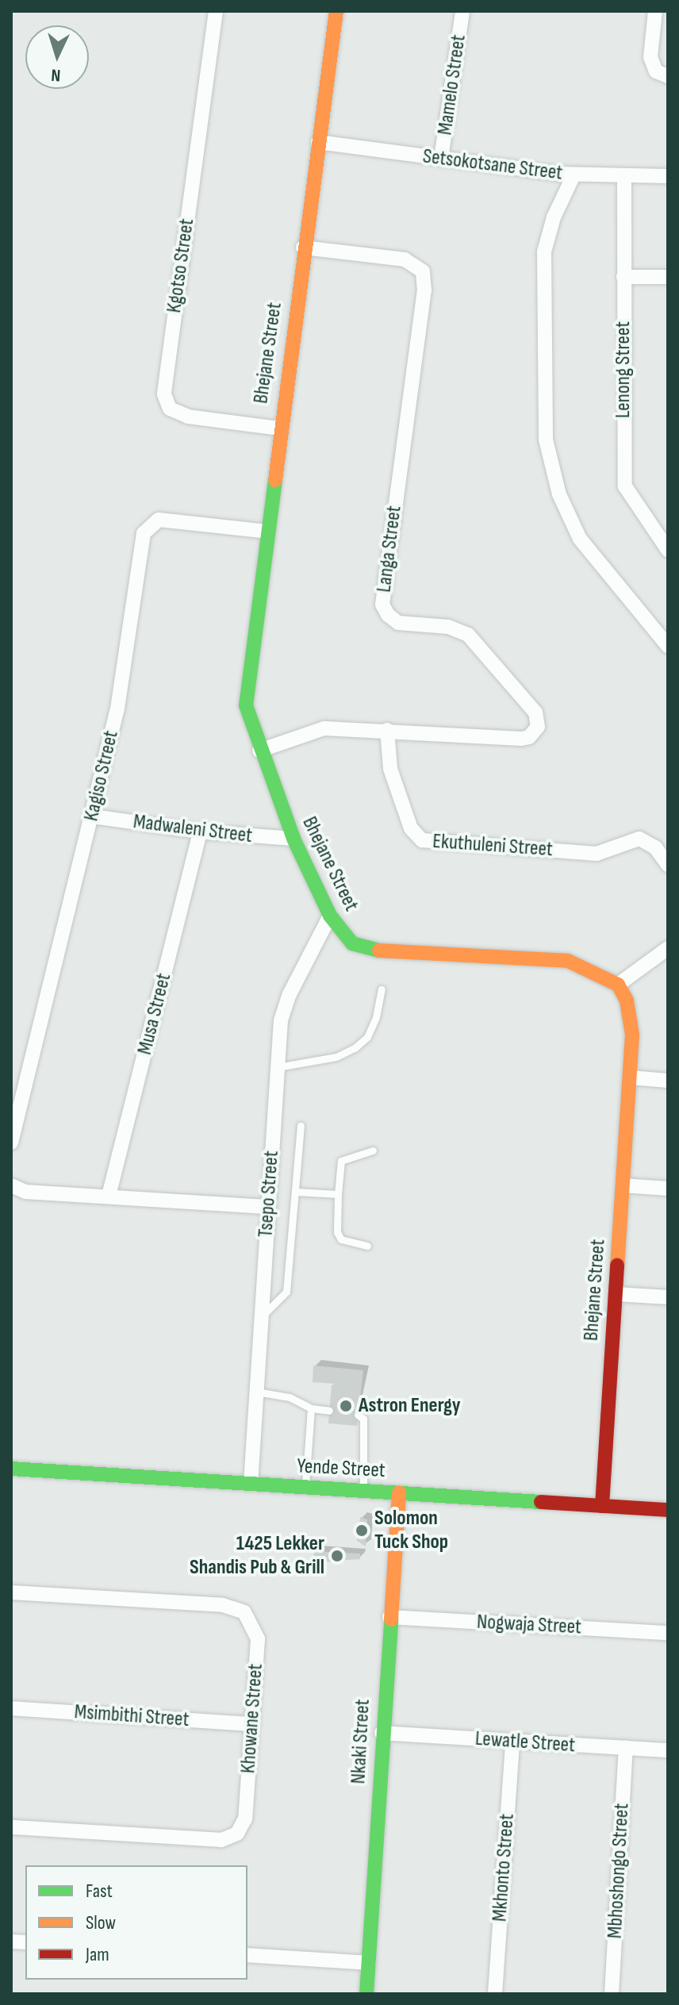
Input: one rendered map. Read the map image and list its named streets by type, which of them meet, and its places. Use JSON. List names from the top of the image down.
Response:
{
  "streets": {
    "street": [
      "Mamelo Street",
      "Setsokotsane Street",
      "Kgotso Street",
      "Bhejane Street",
      "Lenong Street",
      "Langa Street",
      "Kagiso Street",
      "Madwaleni Street",
      "Ekuthuleni Street",
      "Musa Street",
      "Tsepo Street",
      "Yende Street",
      "Nogwaja Street",
      "Msimbithi Street",
      "Khowane Street",
      "Nkaki Street",
      "Lewatle Street",
      "Mkhonto Street",
      "Mbhoshongo Street"
    ]
  },
  "crossings": [
    ["Mamelo Street", "Setsokotsane Street"],
    ["Setsokotsane Street", "Bhejane Street"],
    ["Setsokotsane Street", "Lenong Street"],
    ["Kgotso Street", "Bhejane Street"],
    ["Bhejane Street", "Langa Street"],
    ["Bhejane Street", "Kagiso Street"],
    ["Bhejane Street", "Madwaleni Street"],
    ["Bhejane Street", "Tsepo Street"],
    ["Bhejane Street", "Yende Street"],
    ["Langa Street", "Ekuthuleni Street"],
    ["Kagiso Street", "Madwaleni Street"],
    ["Madwaleni Street", "Musa Street"],
    ["Tsepo Street", "Yende Street"],
    ["Yende Street", "Nkaki Street"],
    ["Nogwaja Street", "Nkaki Street"],
    ["Msimbithi Street", "Khowane Street"],
    ["Nkaki Street", "Lewatle Street"],
    ["Lewatle Street", "Mkhonto Street"],
    ["Lewatle Street", "Mbhoshongo Street"]
  ],
  "places": ["Astron Energy", "Solomon Tuck Shop", "1425 Lekker Shandis Pub & Grill"],
  "legend": ["Fast", "Slow", "Jam"],
  "north": "bottom"
}
